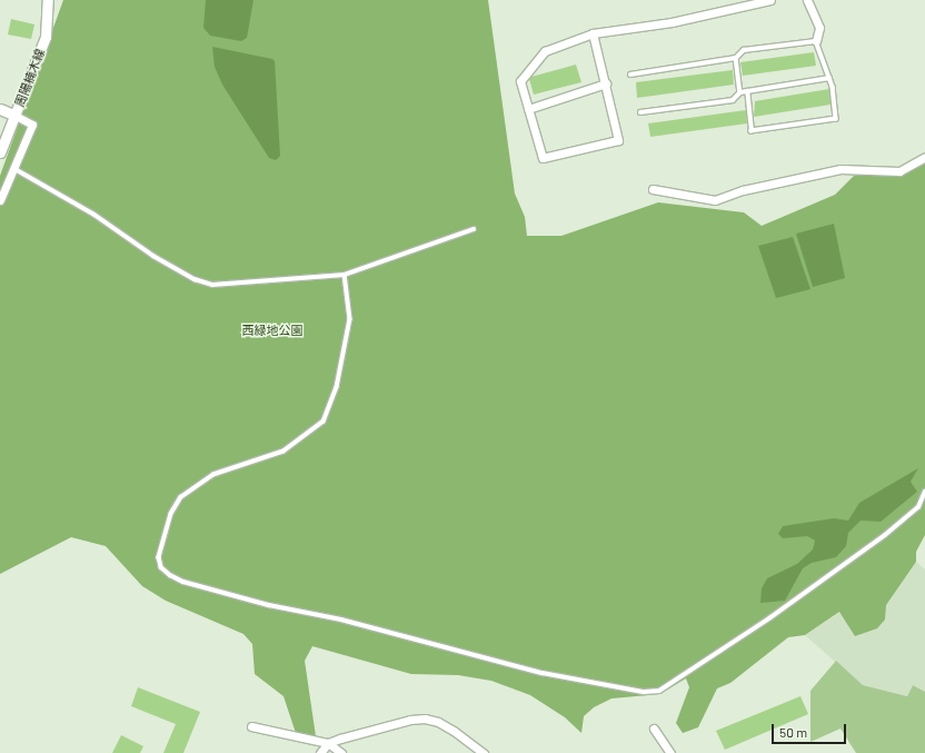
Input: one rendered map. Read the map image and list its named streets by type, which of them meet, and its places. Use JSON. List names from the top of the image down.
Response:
{
  "streets": {
    "street": ["周陽楠木線"]
  },
  "parks": ["西緑地公園"],
  "scale_bar": "50 m"
}
